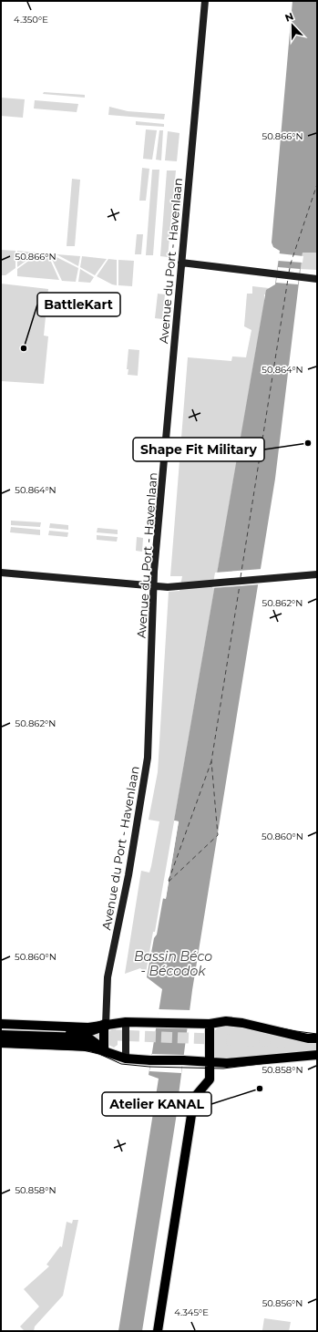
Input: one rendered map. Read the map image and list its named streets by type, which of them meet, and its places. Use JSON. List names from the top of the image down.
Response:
{
  "streets": {
    "street": ["Avenue du Port - Havenlaan"]
  },
  "water": ["Bassin Béco - Bécodok"],
  "places": ["BattleKart", "Shape Fit Military", "Atelier KANAL"],
  "north": "top",
  "coordinates": [
    "4.350°E",
    "50.866°N",
    "50.864°N",
    "50.862°N",
    "50.860°N",
    "50.858°N",
    "50.856°N",
    "4.345°E"
  ]
}
